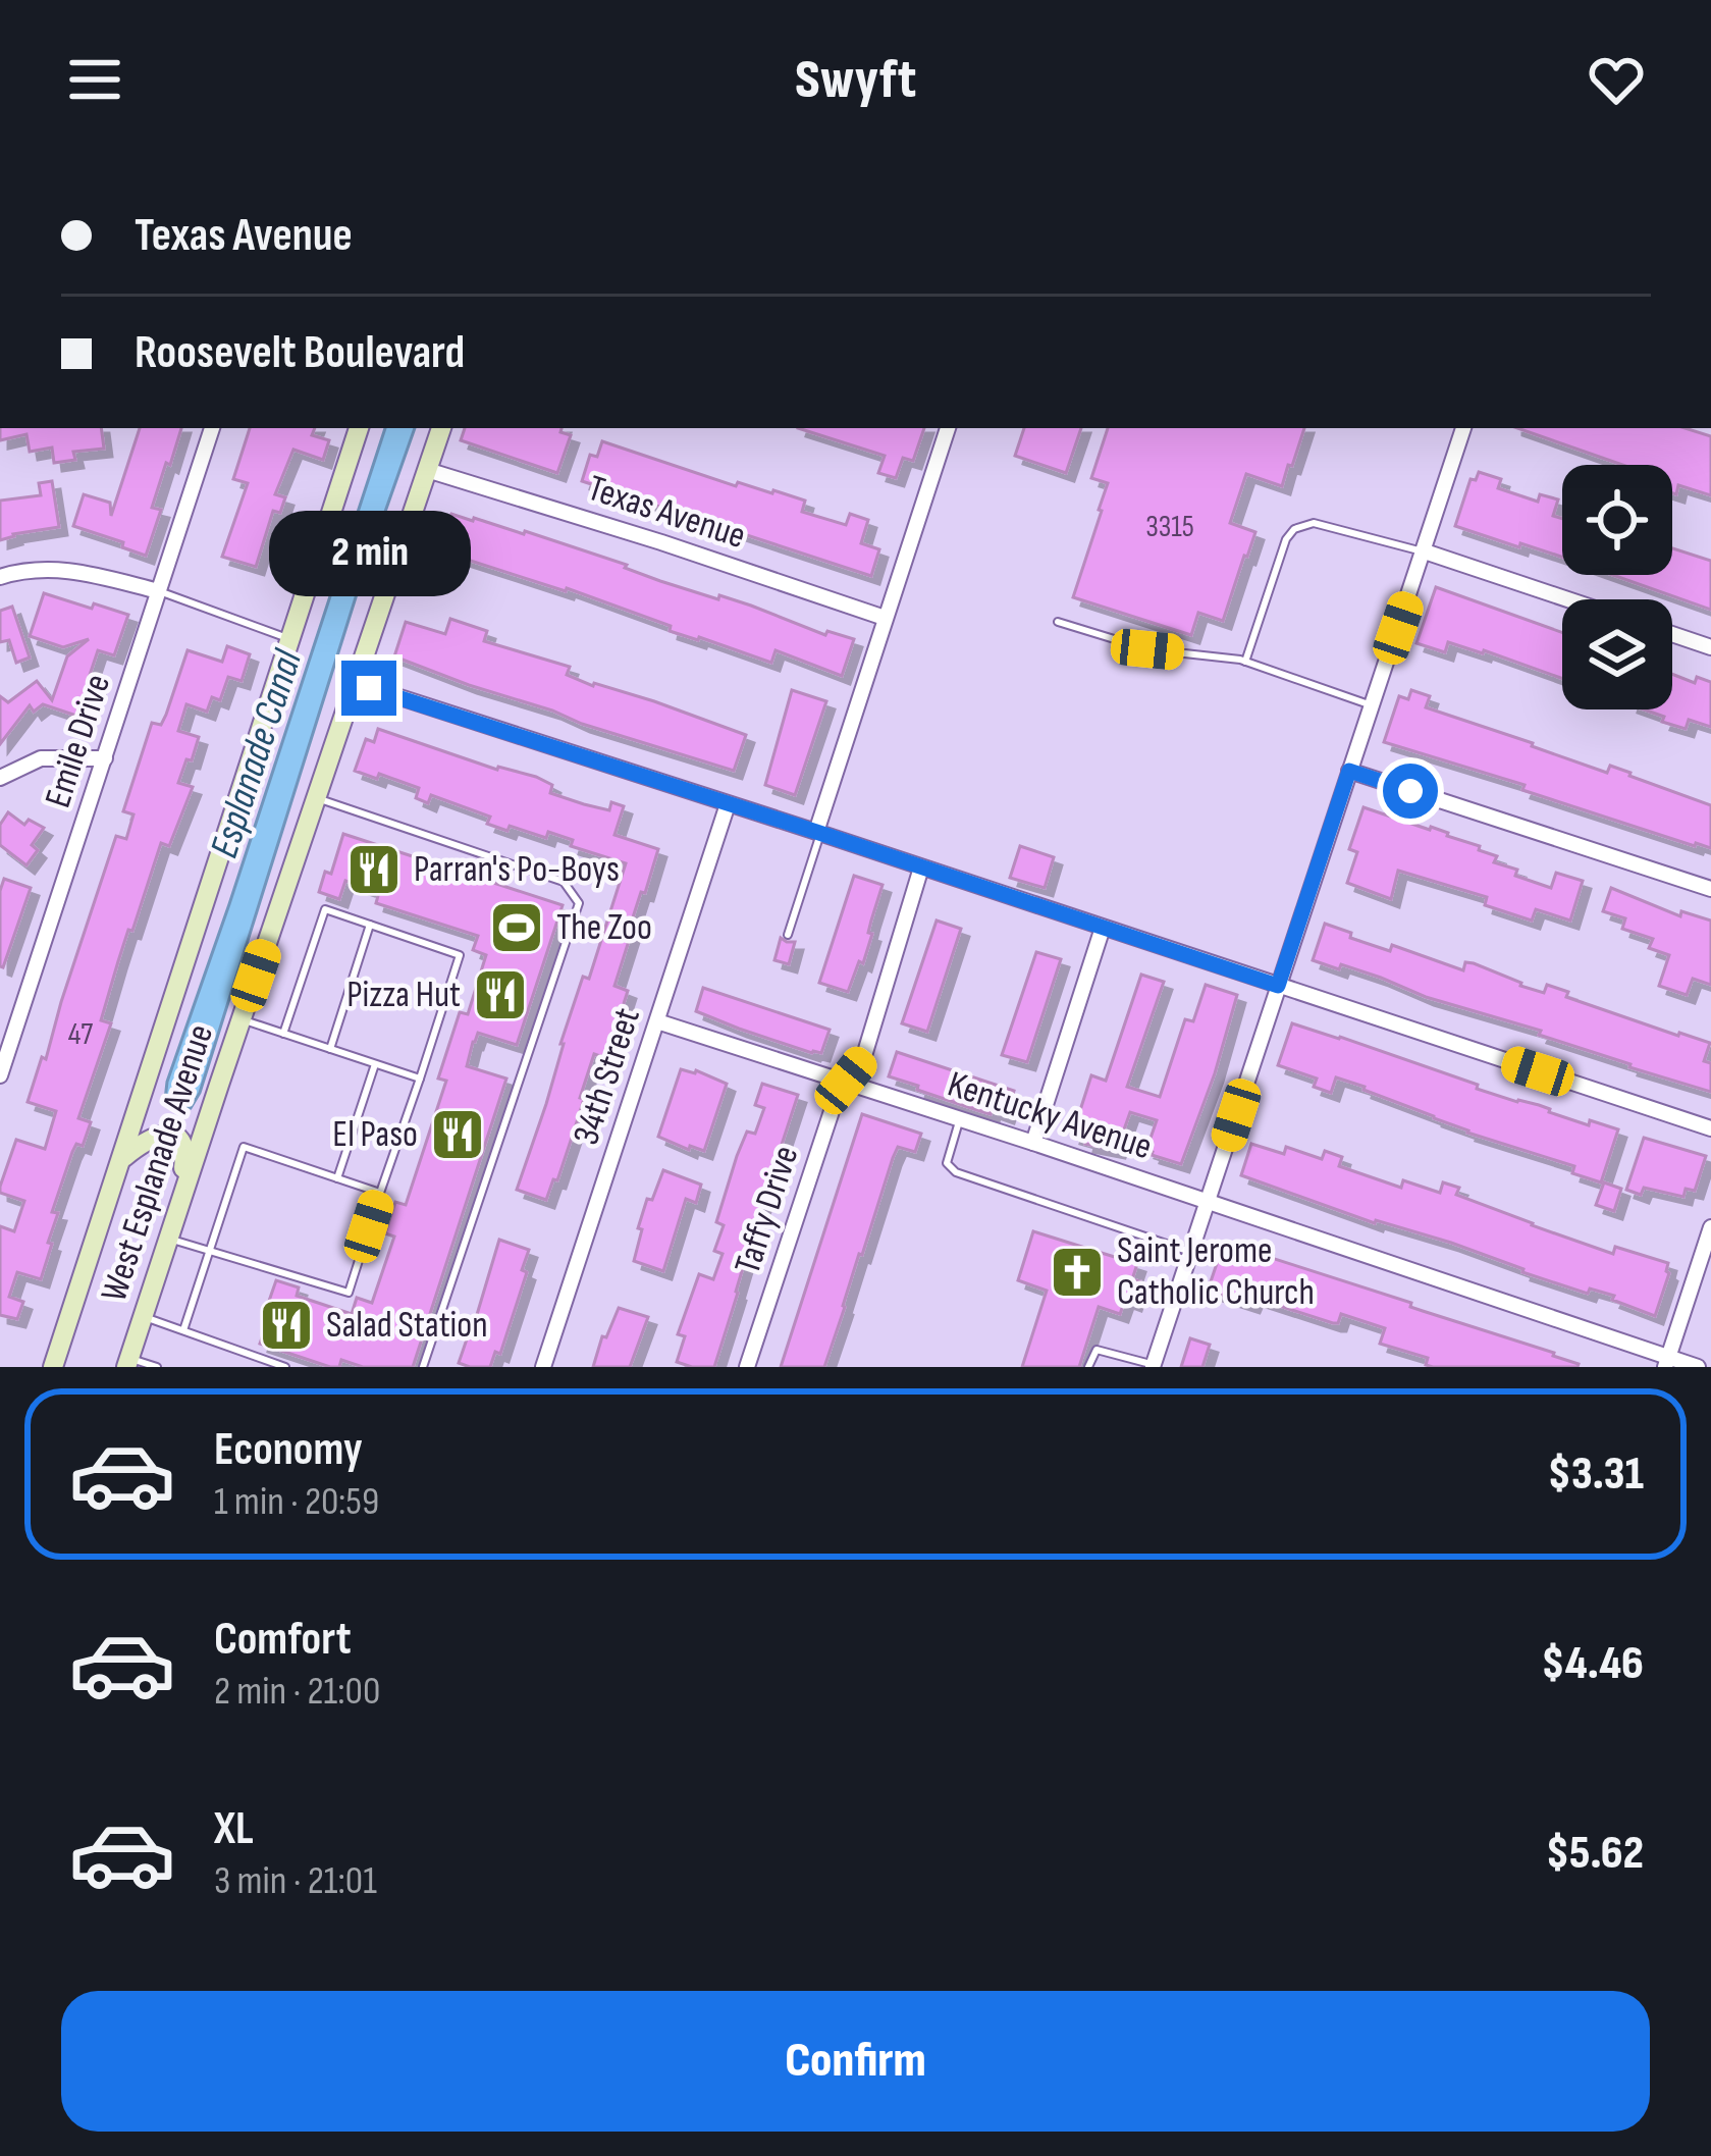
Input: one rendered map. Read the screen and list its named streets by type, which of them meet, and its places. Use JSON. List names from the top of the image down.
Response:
{
  "streets": {
    "main road": ["West Esplanade Avenue"],
    "street": [
      "Texas Avenue",
      "Emile Drive",
      "34th Street",
      "Kentucky Avenue",
      "Taffy Drive"
    ]
  },
  "crossings": [
    ["Texas Avenue", "West Esplanade Avenue"],
    ["34th Street", "Kentucky Avenue"],
    ["Kentucky Avenue", "Taffy Drive"]
  ],
  "water": ["Esplanade Canal"],
  "places": {
    "restaurant": [
      "Parran's Po-Boys",
      "Pizza Hut",
      "El Paso",
      "Salad Station"
    ],
    "sports": ["The Zoo"],
    "church": ["Saint Jerome Catholic Church"]
  },
  "house_numbers": ["3315", "47"],
  "page": {
    "header": "Swyft",
    "banner": ["Texas Avenue", "Roosevelt Boulevard"],
    "bubble": "2 min",
    "list": [
      {
        "name": "Economy",
        "note": "1 min · 20:59",
        "value": "$3.31"
      },
      {
        "name": "Comfort",
        "note": "2 min · 21:00",
        "value": "$4.46"
      },
      {
        "name": "XL",
        "note": "3 min · 21:01",
        "value": "$5.62"
      }
    ],
    "buttons": "Confirm"
  }
}
